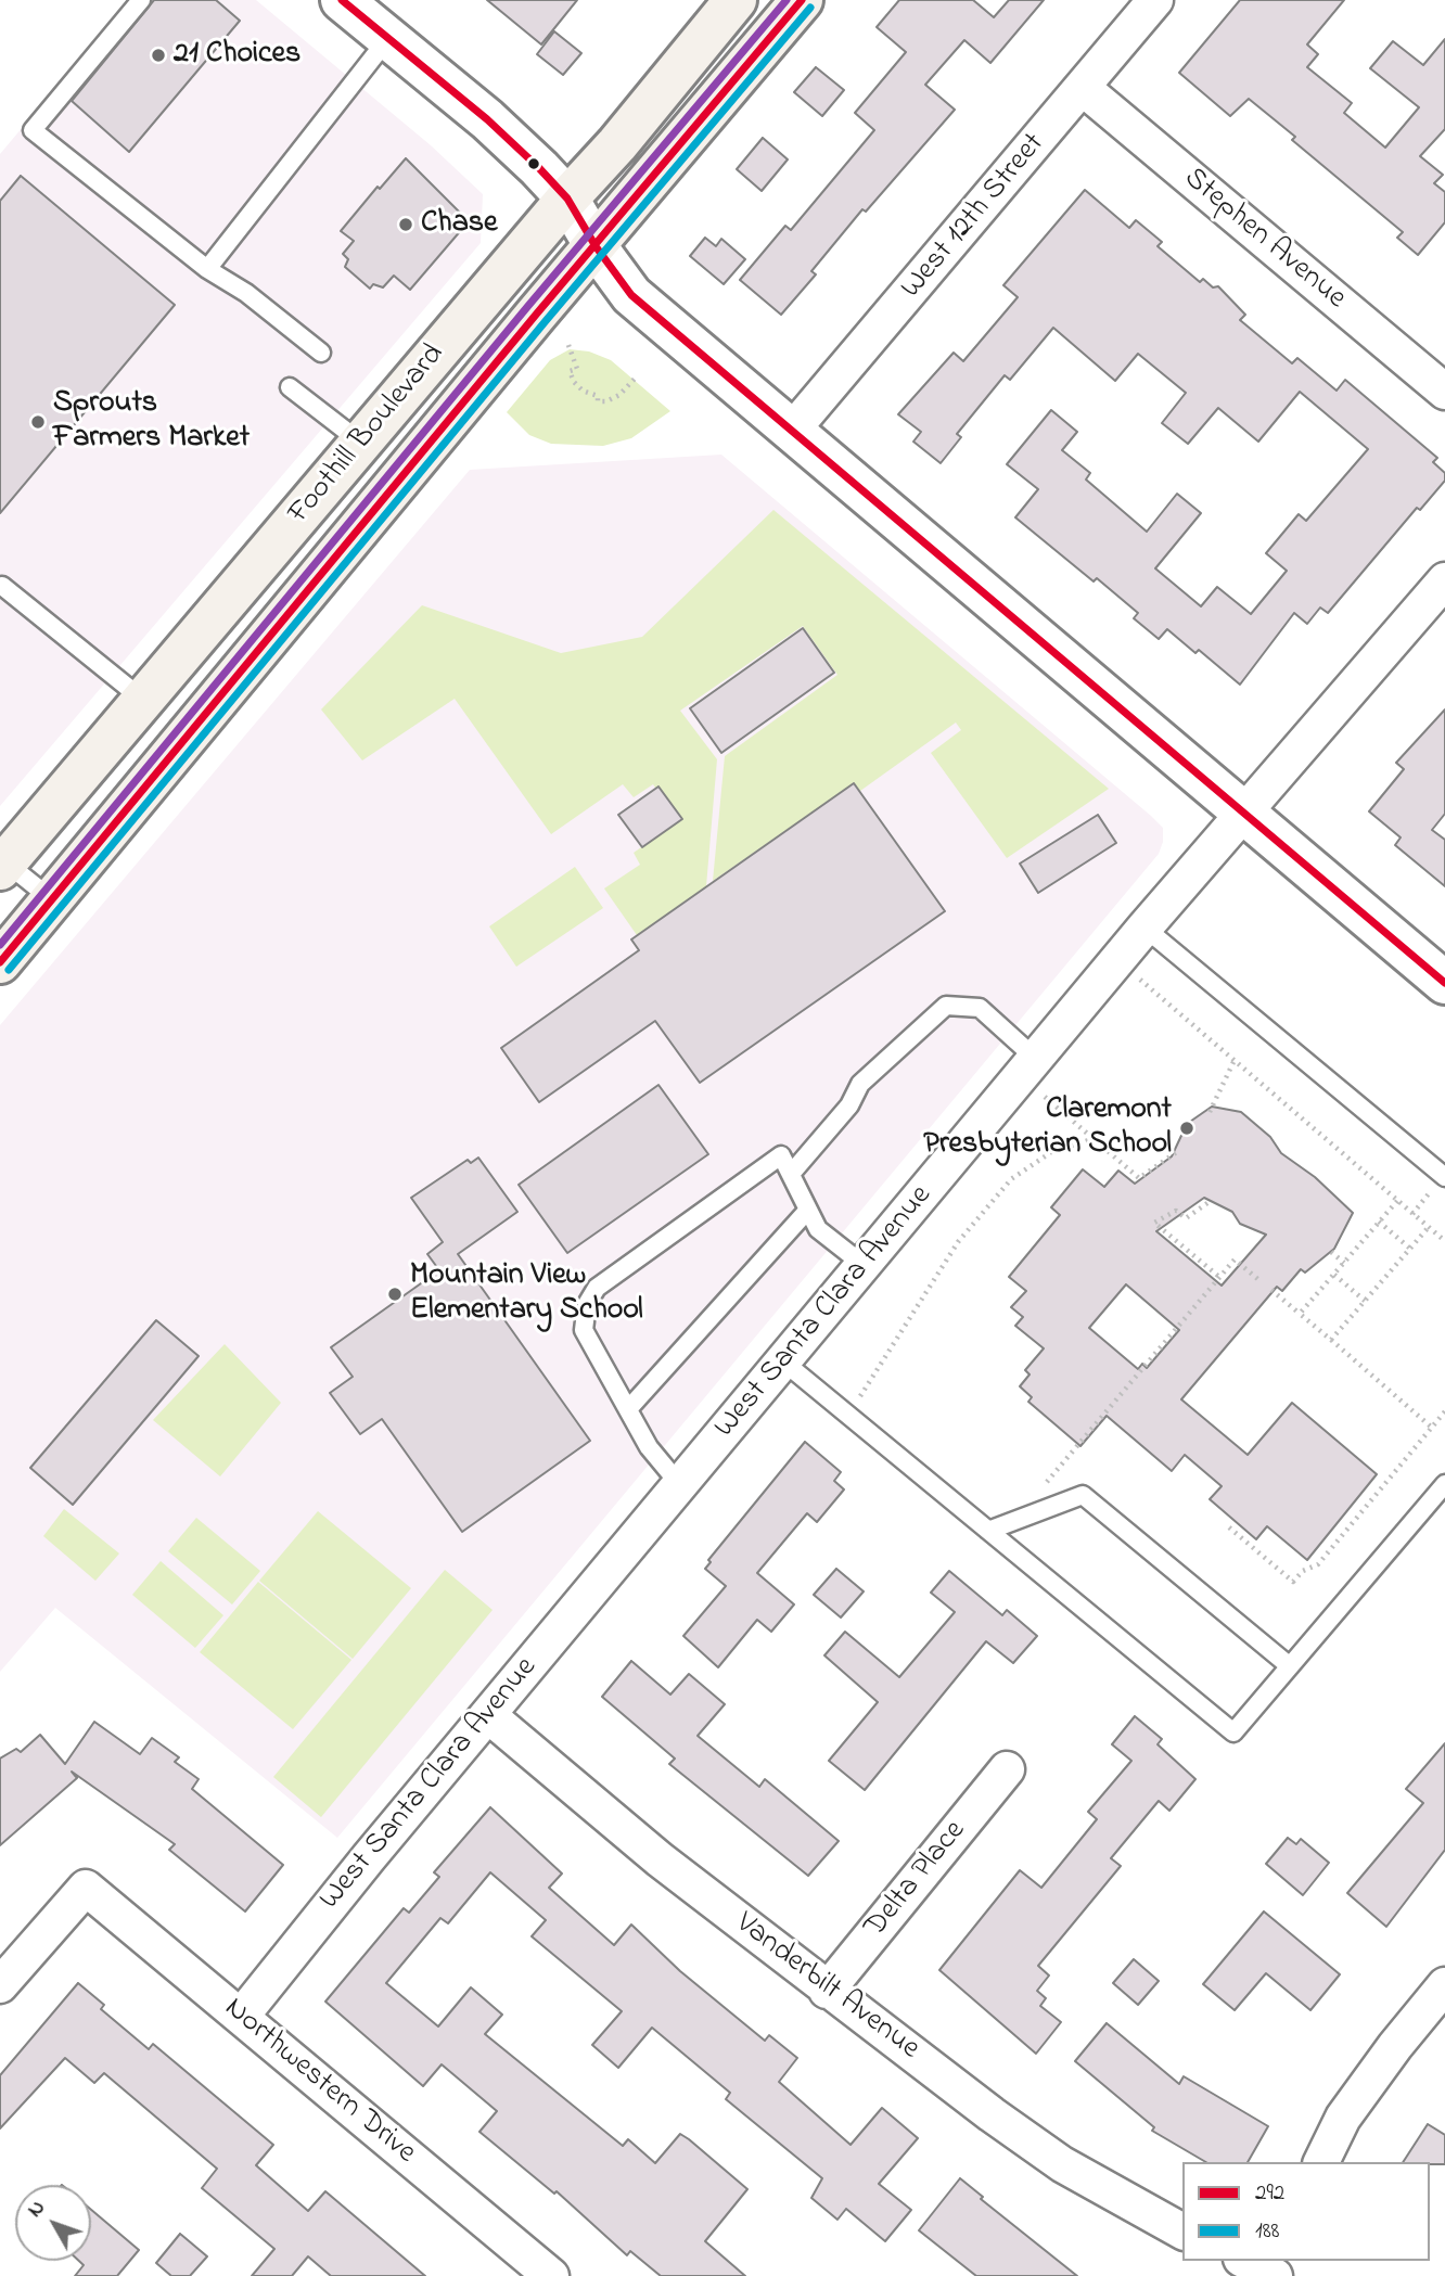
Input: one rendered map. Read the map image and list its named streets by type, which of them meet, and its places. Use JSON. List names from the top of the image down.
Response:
{
  "streets": {
    "main road": ["Foothill Boulevard"],
    "street": [
      "West 12th Street",
      "Stephen Avenue",
      "West Santa Clara Avenue",
      "Delta Place",
      "Vanderbilt Avenue",
      "Northwestern Drive"
    ]
  },
  "crossings": [
    ["West 12th Street", "Stephen Avenue"],
    ["West Santa Clara Avenue", "Vanderbilt Avenue"],
    ["West Santa Clara Avenue", "Northwestern Drive"],
    ["Delta Place", "Vanderbilt Avenue"]
  ],
  "places": [
    "21 Choices",
    "Chase",
    "Sprouts Farmers Market",
    "Claremont Presbyterian School",
    "Mountain View Elementary School"
  ],
  "lines": ["transit line 292", "transit line 188"],
  "legend": ["292", "188"],
  "north": "top left"
}
